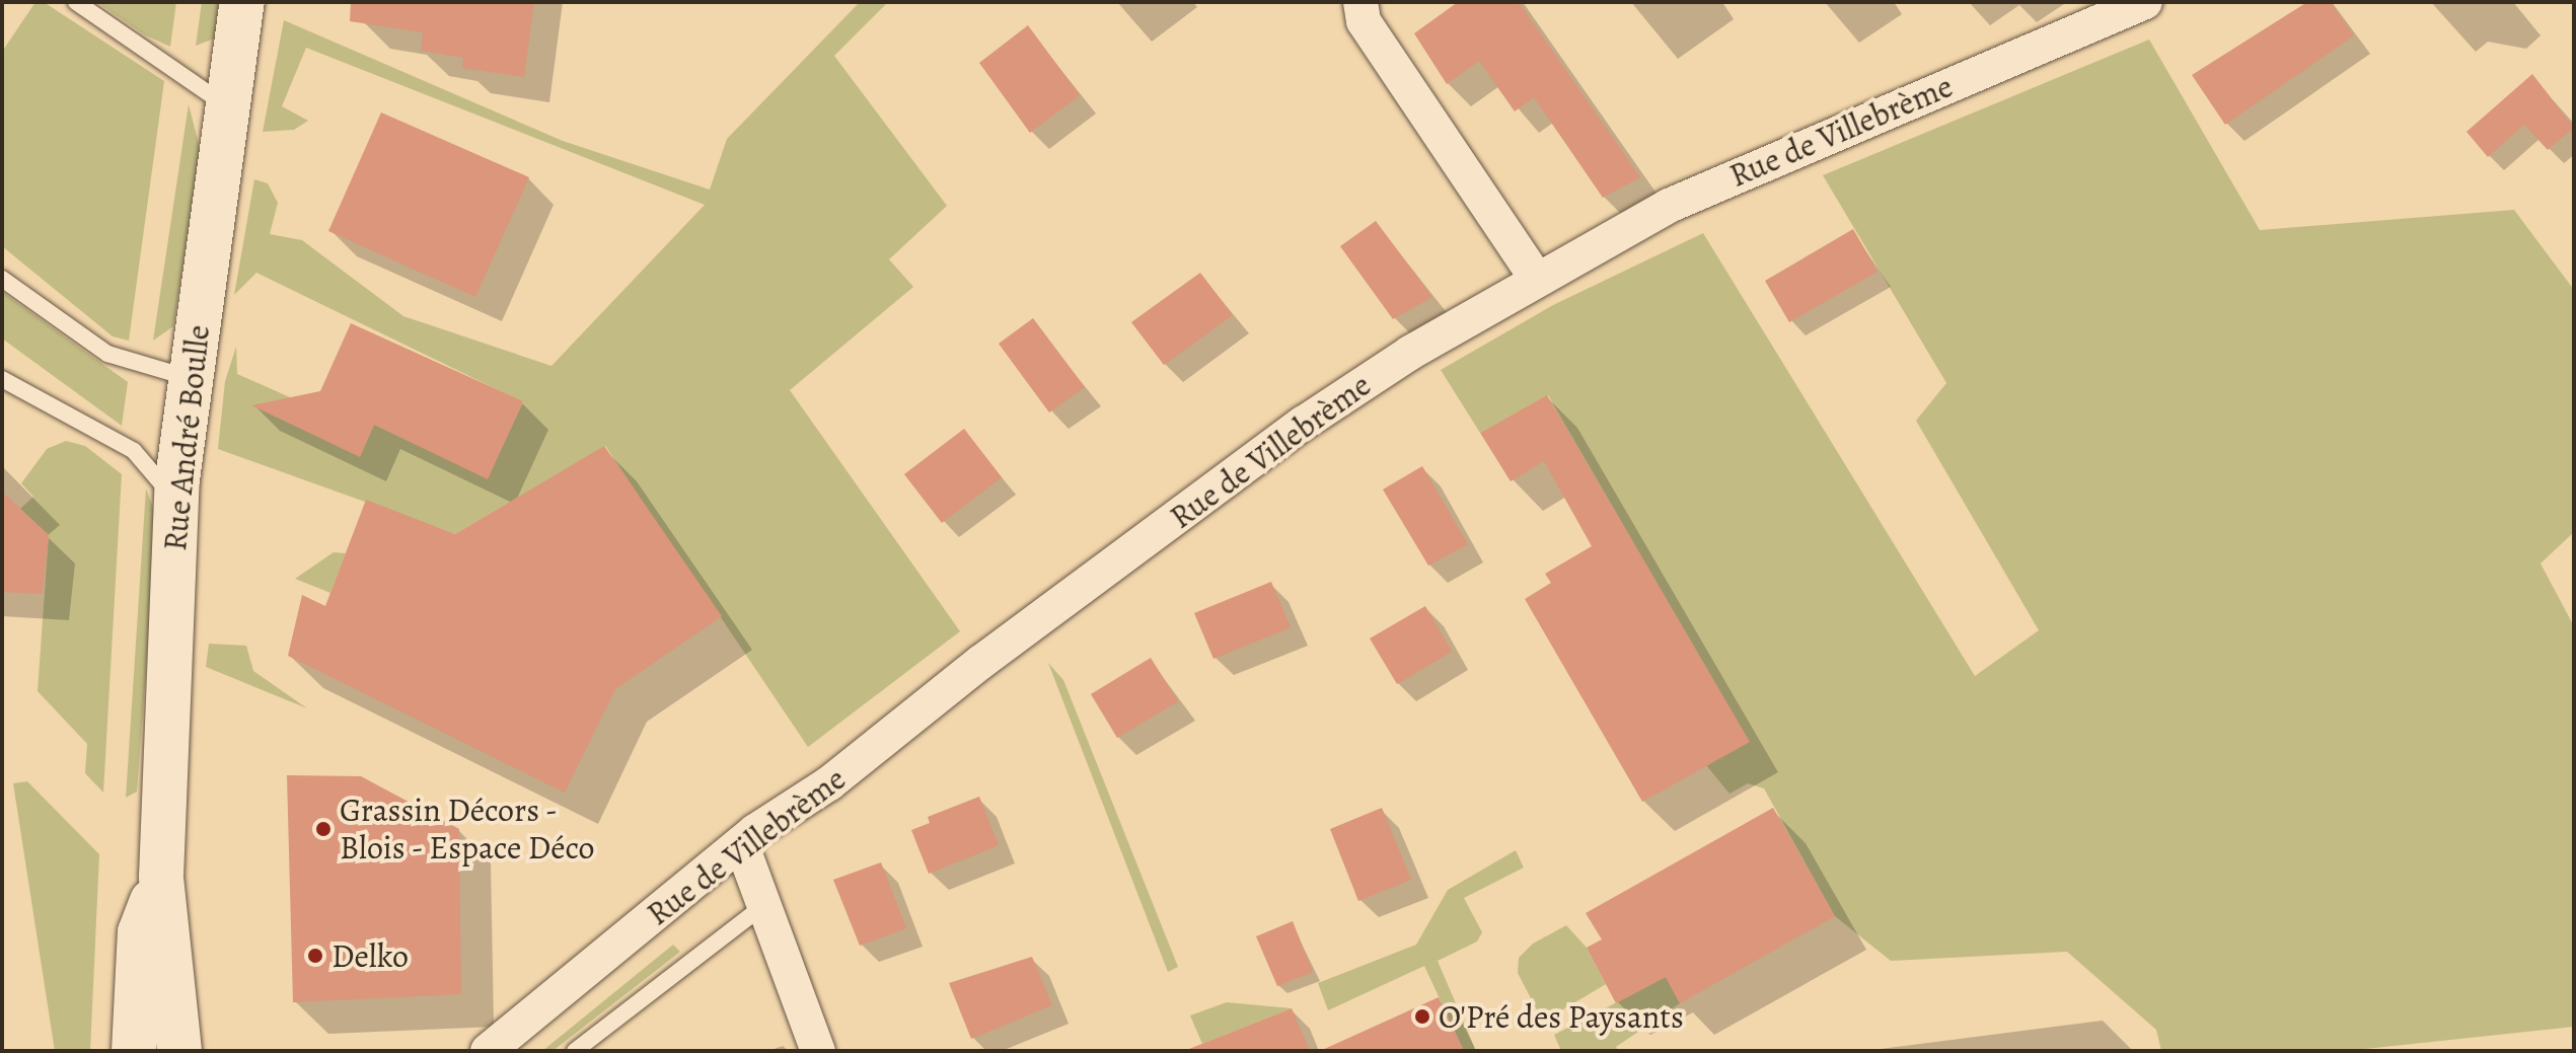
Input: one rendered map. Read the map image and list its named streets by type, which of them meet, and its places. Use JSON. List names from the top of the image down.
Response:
{
  "streets": {
    "street": ["Rue de Villebrème", "Rue André Boulle"]
  },
  "places": ["Grassin Décors - Blois - Espace Déco", "Delko", "O'Pré des Paysants"]
}
